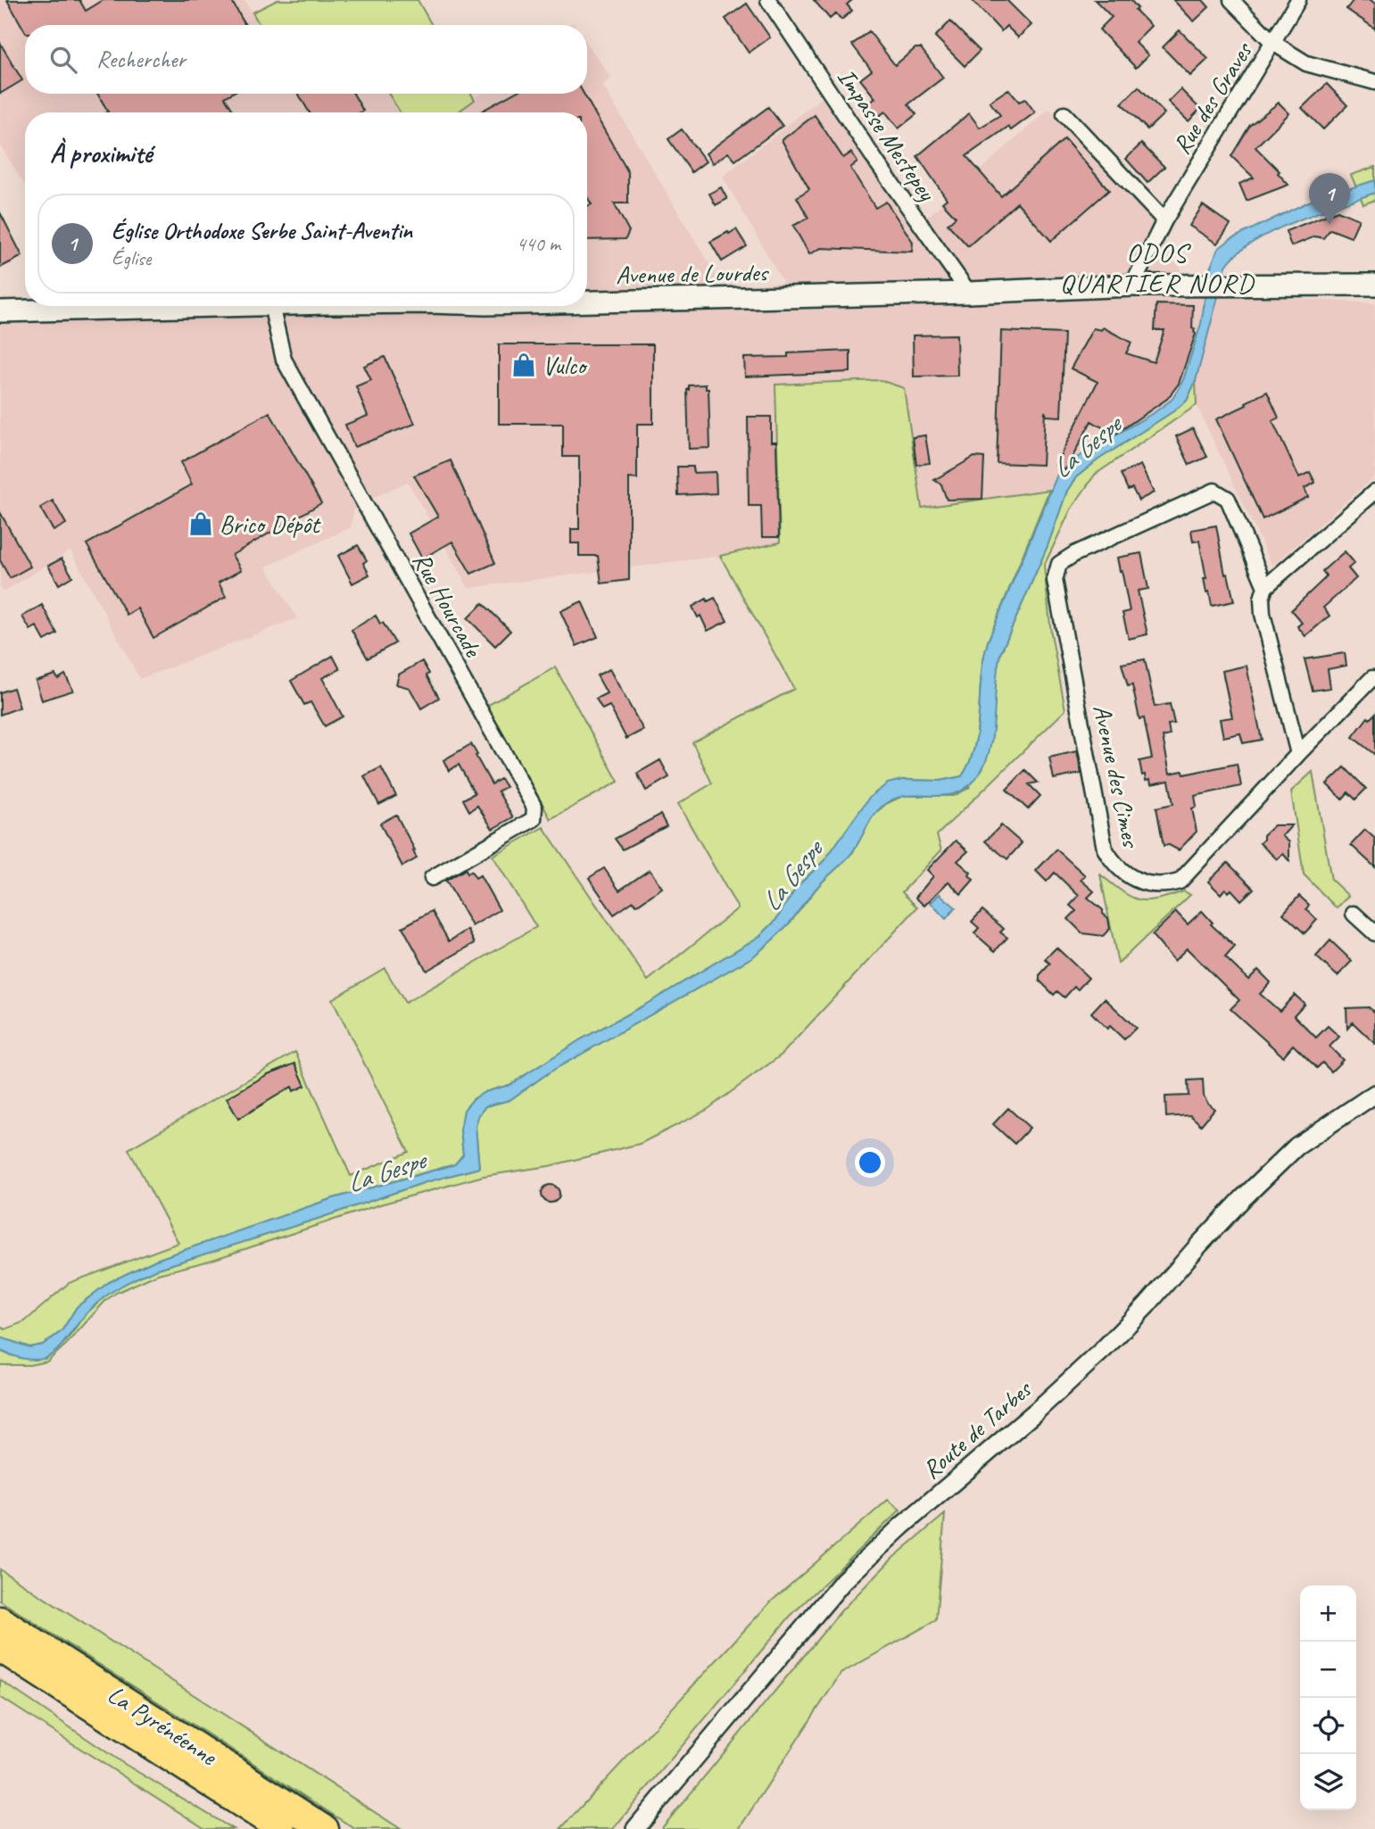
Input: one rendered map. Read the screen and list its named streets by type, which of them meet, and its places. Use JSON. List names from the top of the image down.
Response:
{
  "streets": {
    "highway": ["La Pyrénéenne"],
    "main road": ["Avenue de Lourdes"],
    "street": [
      "Rue des Graves",
      "Impasse Mestepey",
      "Rue Hourcade",
      "Avenue des Cimes",
      "Route de Tarbes"
    ]
  },
  "crossings": [
    ["Rue des Graves", "Avenue de Lourdes"],
    ["Impasse Mestepey", "Avenue de Lourdes"]
  ],
  "districts": ["ODOS QUARTIER NORD"],
  "water": ["La Gespe"],
  "places": {
    "shop": ["Vulco", "Brico Dépôt"]
  },
  "page": {
    "search": "Rechercher",
    "heading": "À proximité",
    "pins": "1",
    "list": [
      {
        "mark": "1",
        "name": "Église Orthodoxe Serbe Saint-Aventin",
        "note": "Église",
        "value": "440 m"
      }
    ],
    "map_buttons": ["+", "−"]
  }
}
